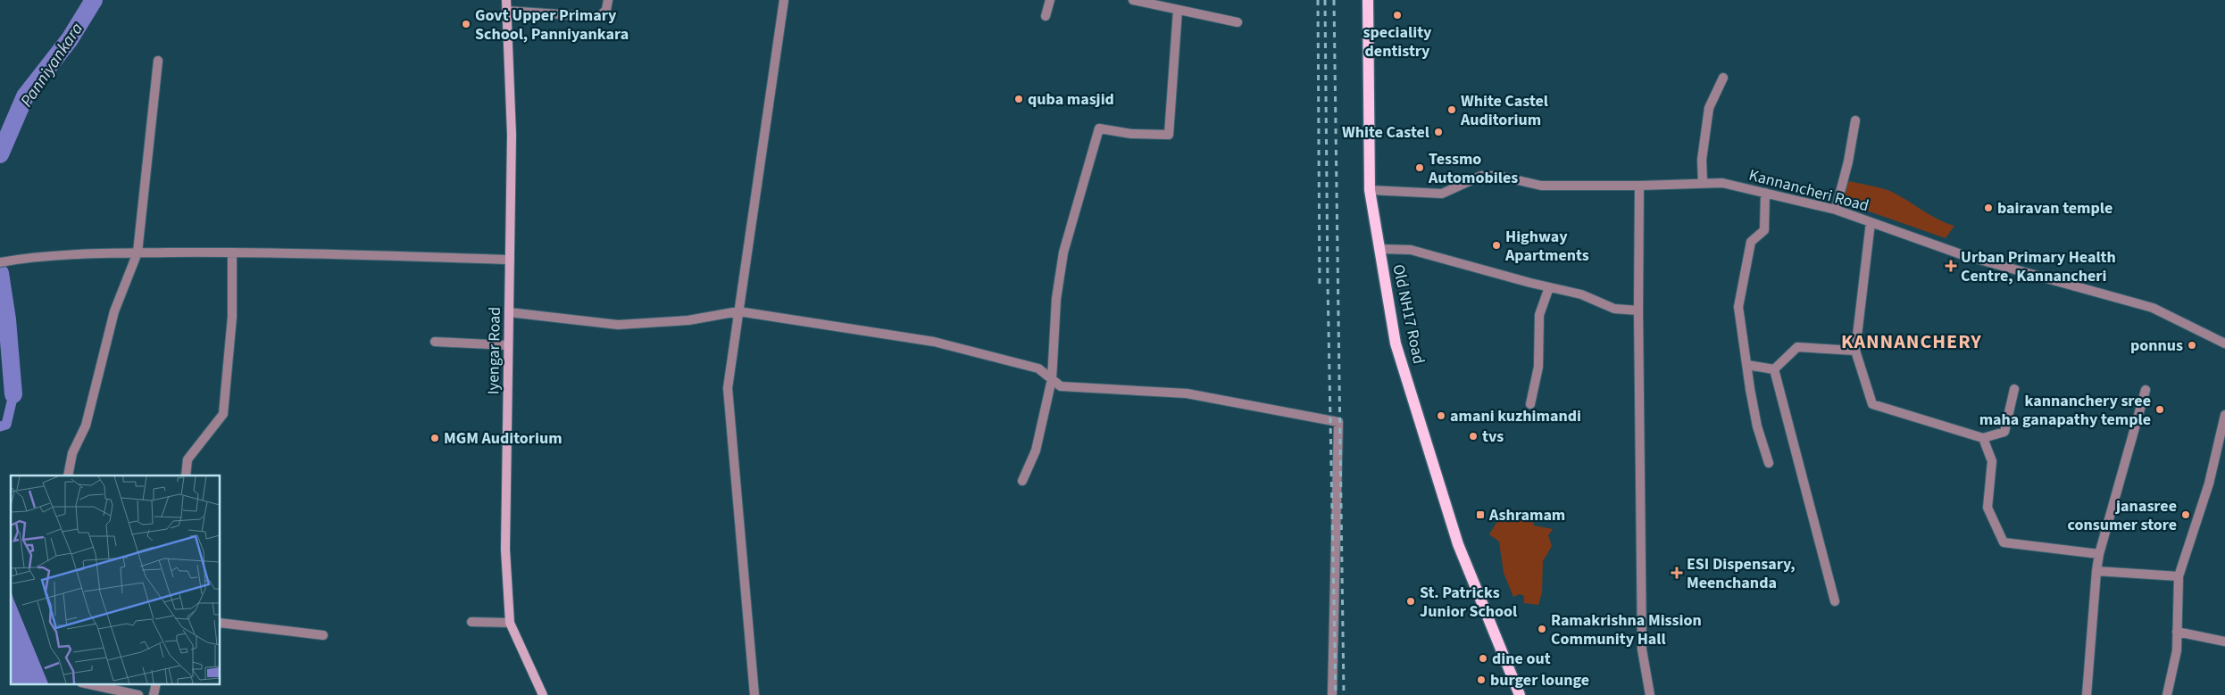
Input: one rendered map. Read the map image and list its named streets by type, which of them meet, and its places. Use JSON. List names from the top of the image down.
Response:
{
  "streets": {
    "main road": ["Old NH17 Road", "Iyengar Road"],
    "street": ["Kannancheri Road"]
  },
  "crossings": [
    ["Kannancheri Road", "Old NH17 Road"]
  ],
  "districts": ["KANNANCHERY"],
  "water": ["Panniyankara"],
  "places": {
    "other": [
      "speciality dentistry",
      "Govt Upper Primary School, Panniyankara",
      "quba masjid",
      "White Castel Auditorium",
      "White Castel",
      "Tessmo Automobiles",
      "bairavan temple",
      "Highway Apartments",
      "ponnus",
      "kannanchery sree maha ganapathy temple",
      "amani kuzhimandi",
      "tvs",
      "MGM Auditorium",
      "janasree consumer store",
      "St. Patricks Junior School",
      "Ramakrishna Mission Community Hall",
      "dine out",
      "burger lounge"
    ],
    "health": ["Urban Primary Health Centre, Kannancheri", "ESI Dispensary, Meenchanda"],
    "transit": ["Ashramam"]
  }
}
